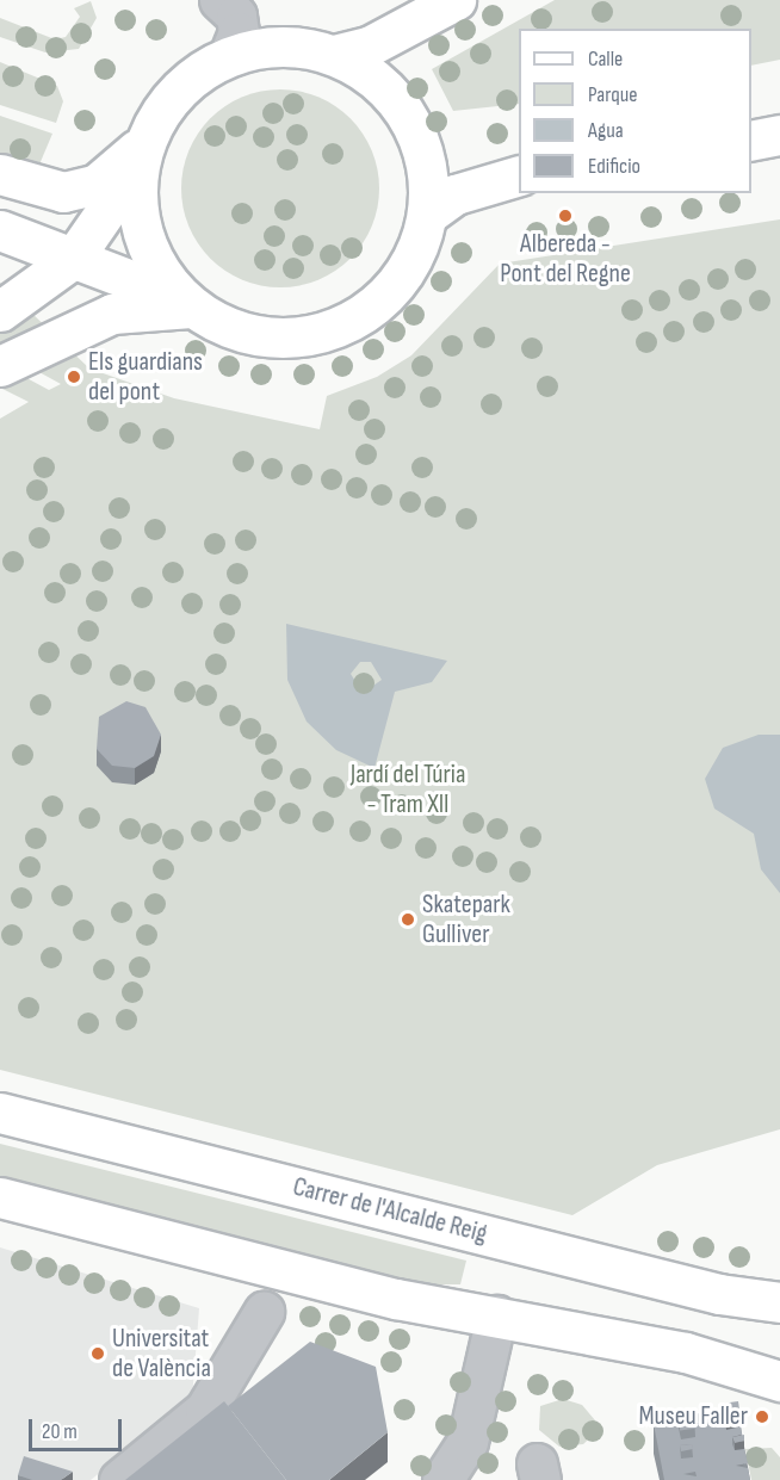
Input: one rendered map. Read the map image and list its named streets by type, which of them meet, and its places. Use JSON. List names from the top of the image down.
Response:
{
  "streets": {
    "main road": ["Carrer de l'Alcalde Reig"]
  },
  "parks": ["Jardí del Túria - Tram XII"],
  "places": [
    "Albereda - Pont del Regne",
    "Els guardians del pont",
    "Skatepark Gulliver",
    "Universitat de València",
    "Museu Faller"
  ],
  "legend": [
    "Calle",
    "Parque",
    "Agua",
    "Edificio"
  ],
  "scale_bar": "20 m"
}
